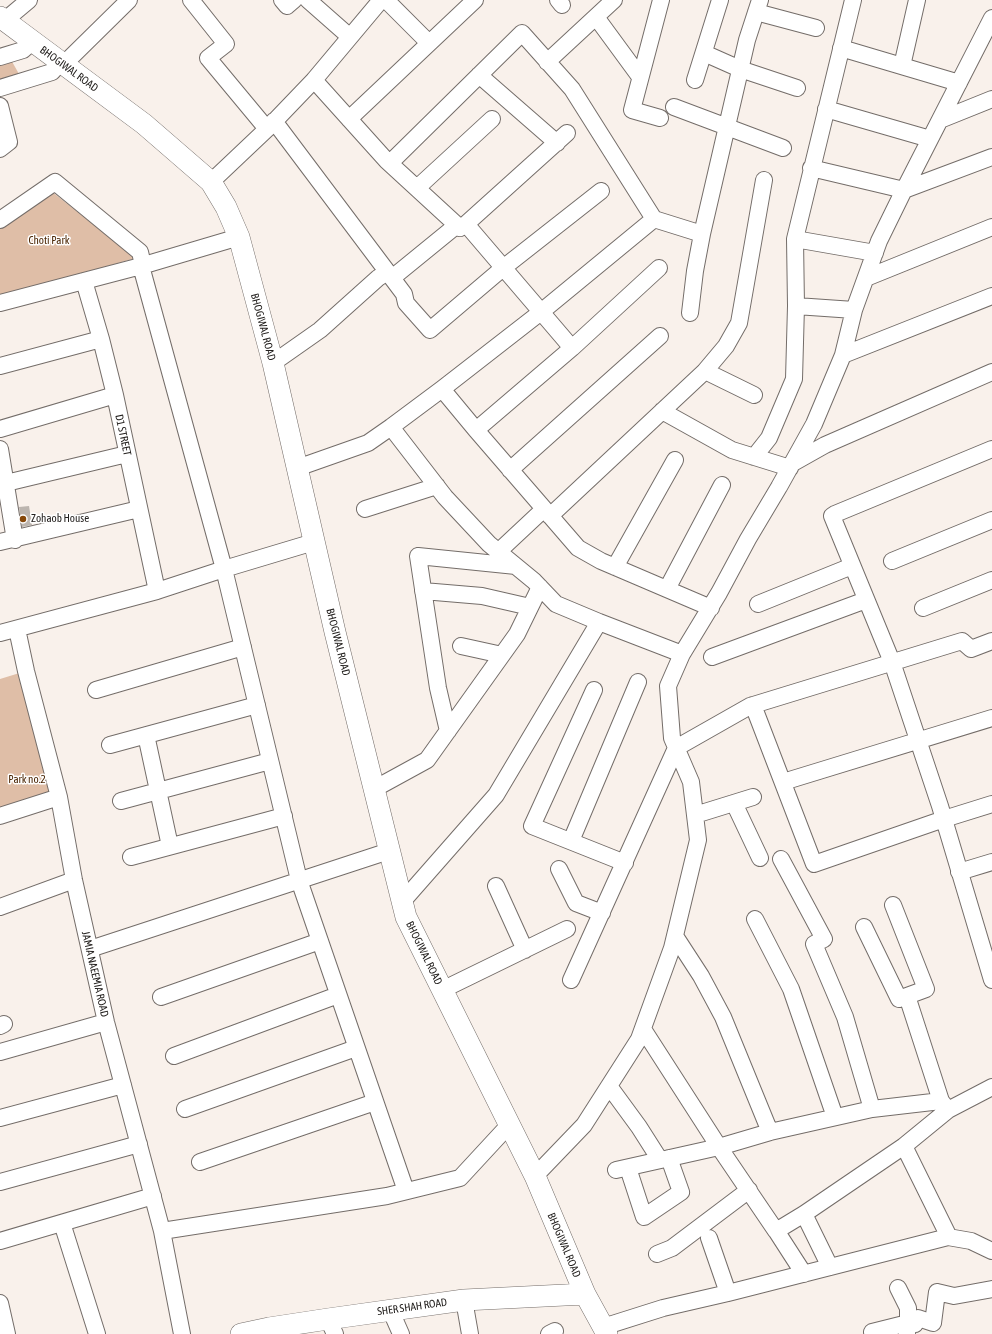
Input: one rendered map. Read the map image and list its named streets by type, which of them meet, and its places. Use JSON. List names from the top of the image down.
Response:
{
  "streets": {
    "main road": ["BHOGIWAL ROAD", "SHER SHAH ROAD"],
    "street": ["D1 STREET", "JAMIA NAEEMIA ROAD"]
  },
  "crossings": [
    ["BHOGIWAL ROAD", "SHER SHAH ROAD"]
  ],
  "parks": ["Choti Park", "Park no.2"],
  "places": ["Zohaob House"]
}
